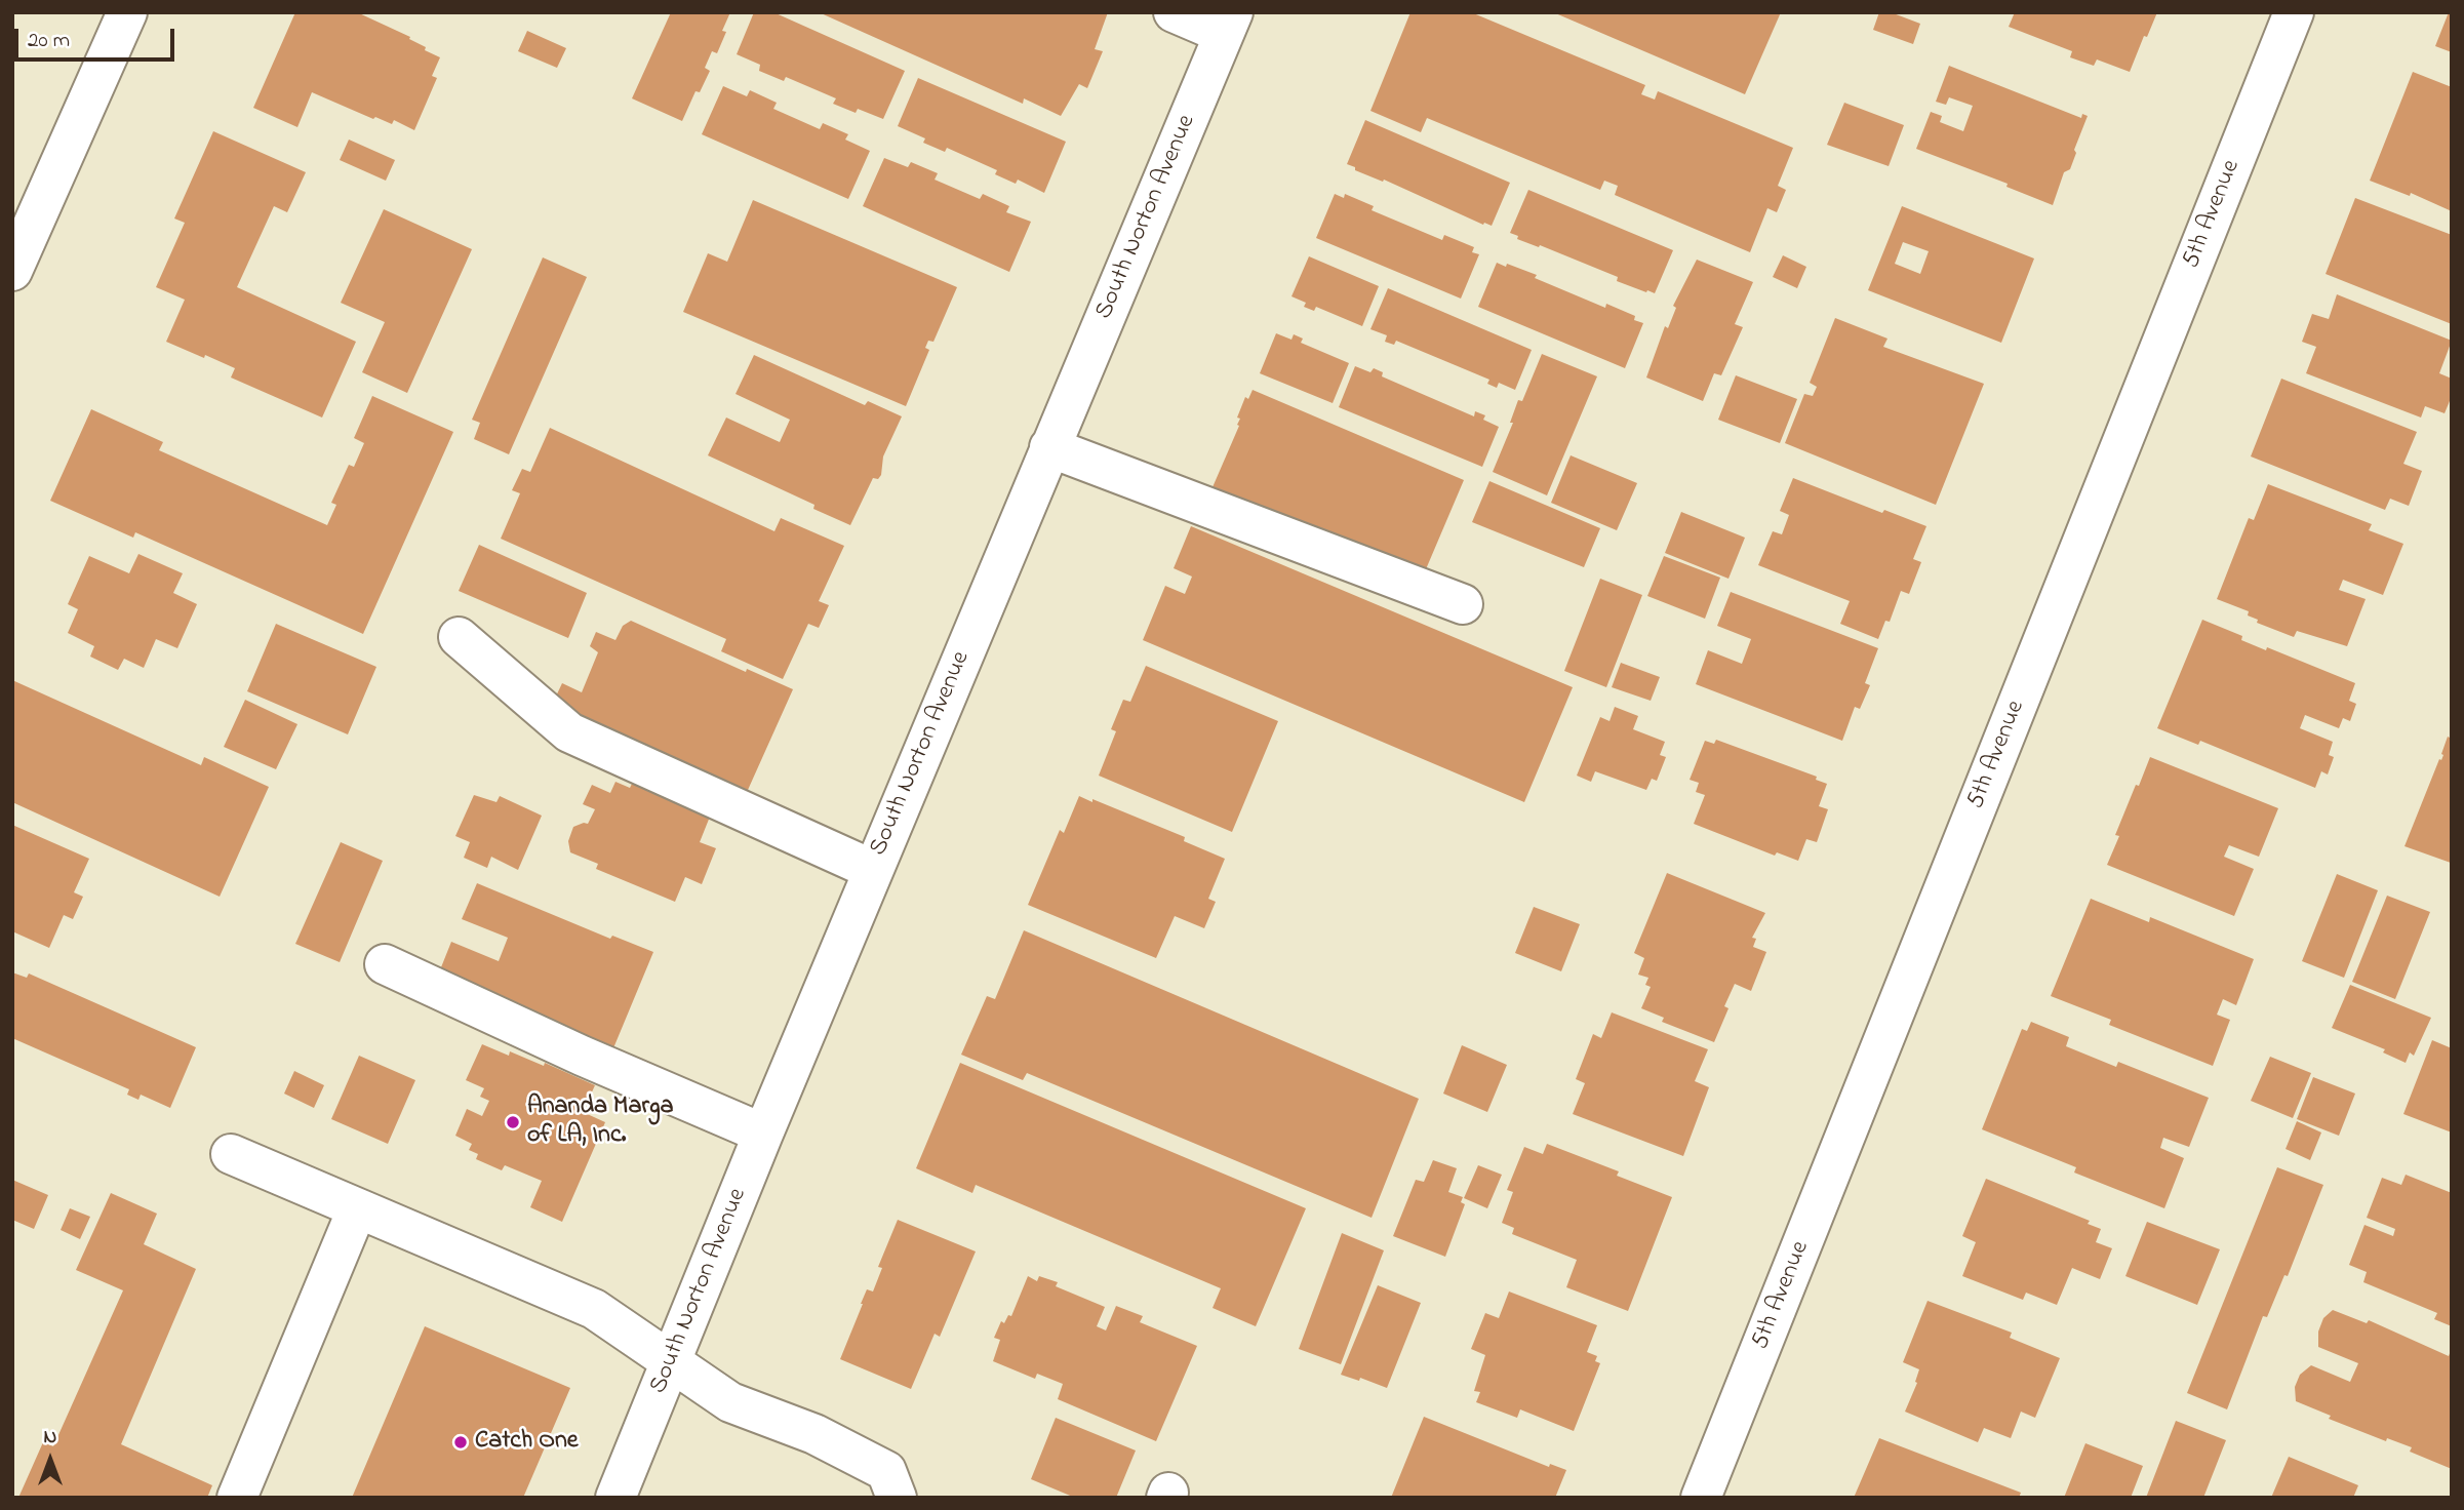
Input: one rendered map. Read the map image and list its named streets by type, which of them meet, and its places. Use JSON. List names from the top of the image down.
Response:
{
  "streets": {
    "street": ["5th Avenue", "South Norton Avenue"]
  },
  "places": ["Ananda Marga of LA, Inc.", "Catch One"],
  "scale_bar": "20 m",
  "north": "top"
}
